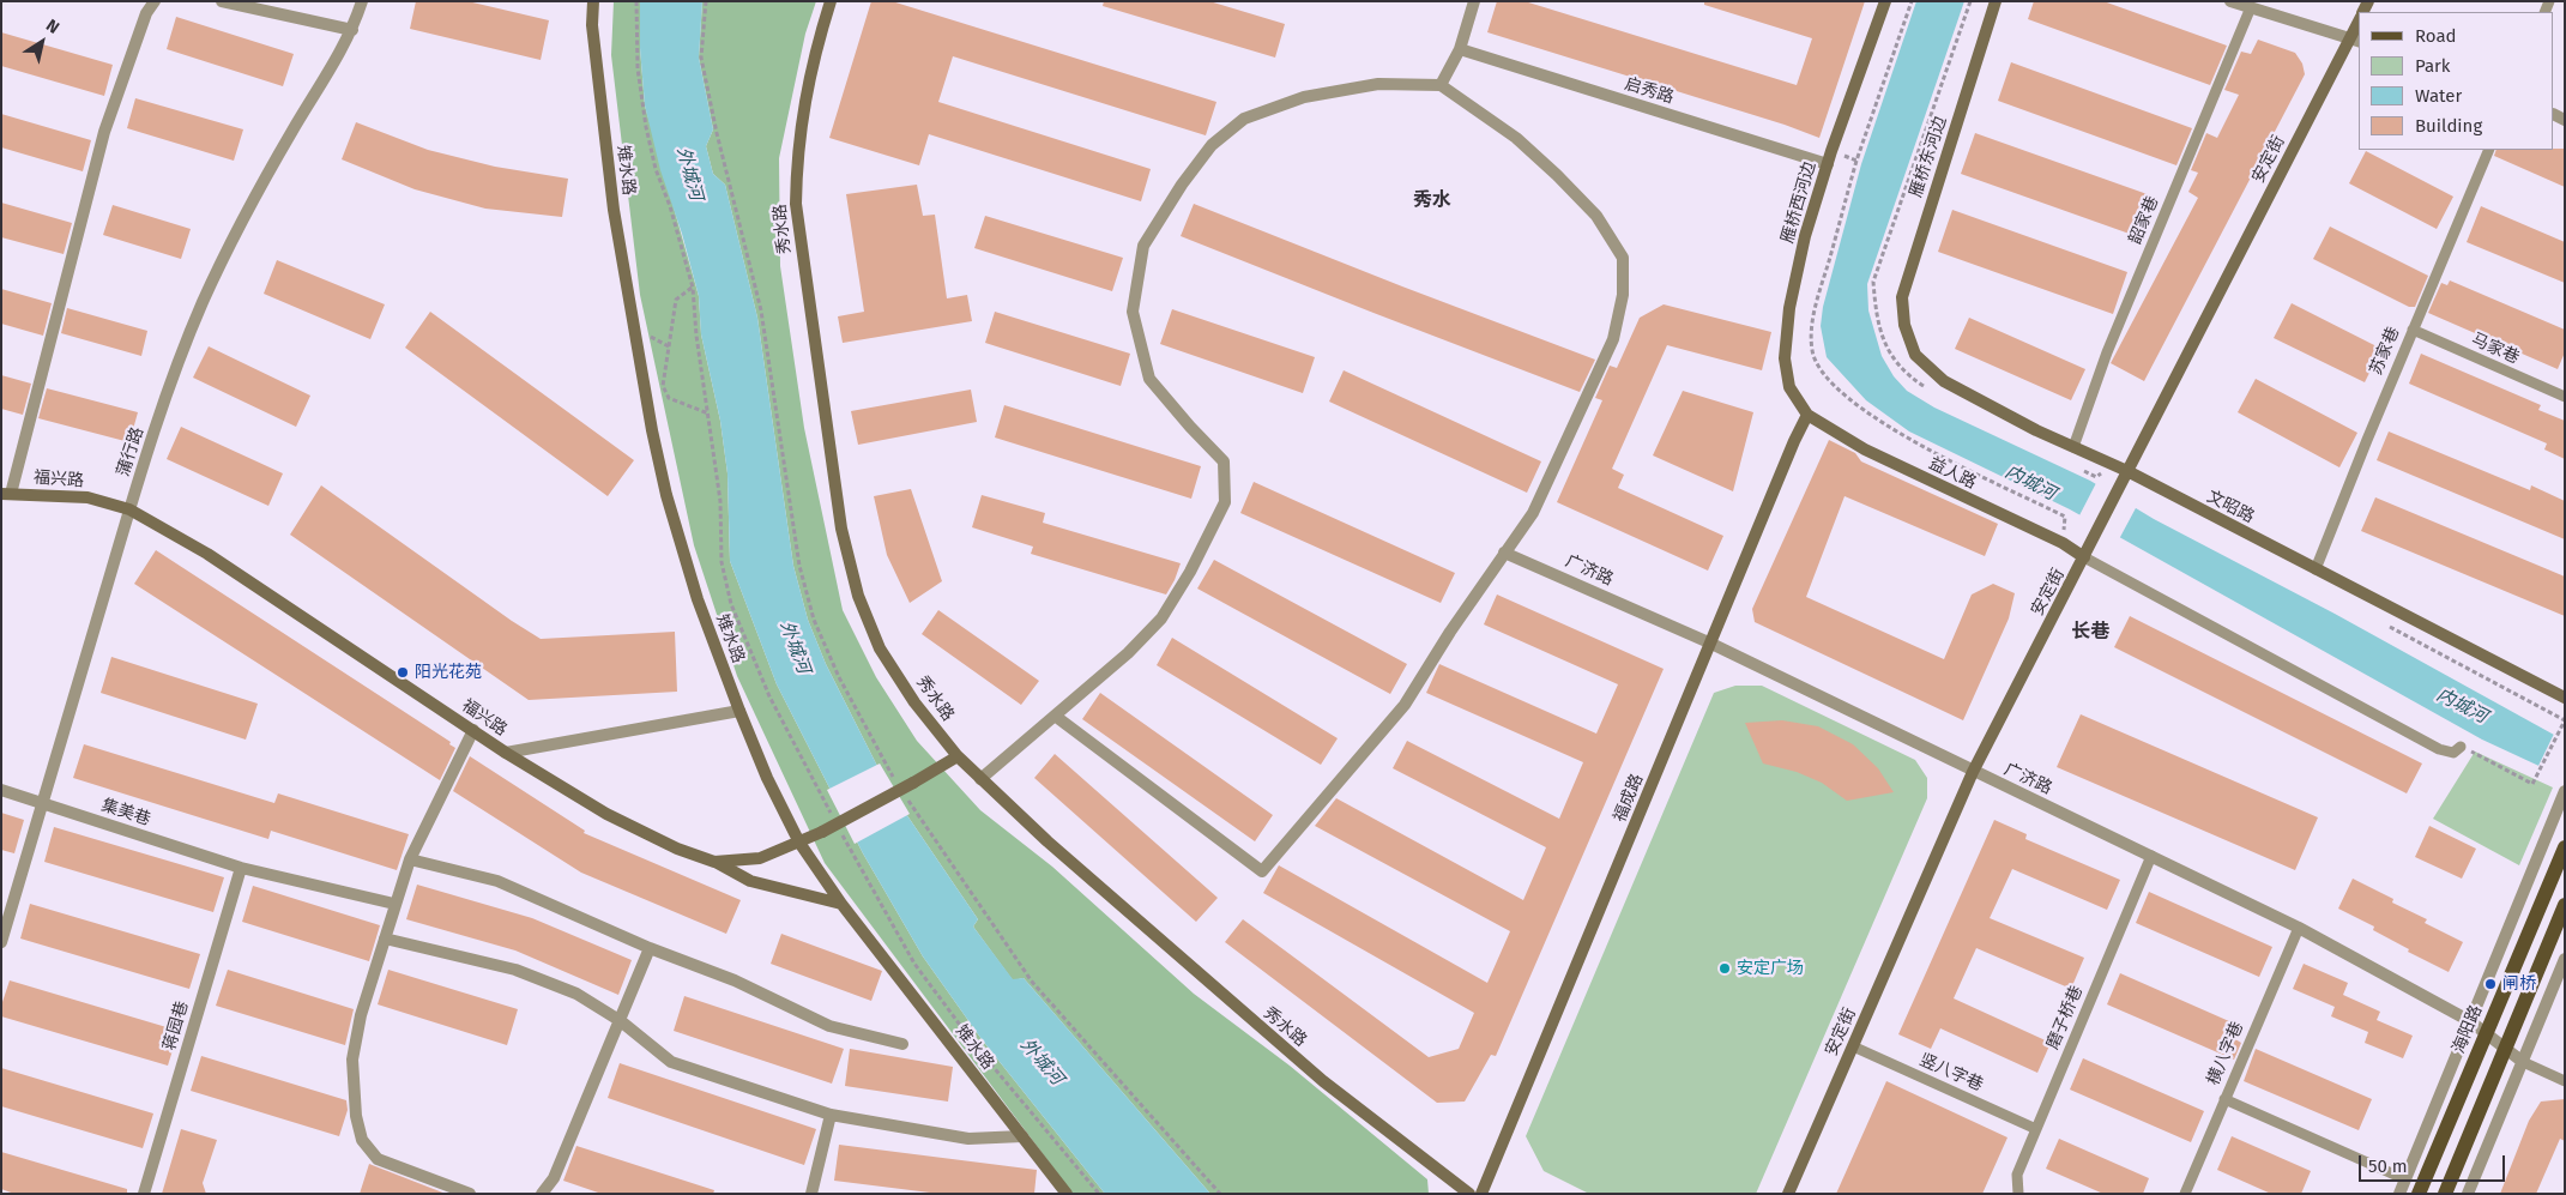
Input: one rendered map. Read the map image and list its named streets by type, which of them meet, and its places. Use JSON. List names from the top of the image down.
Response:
{
  "streets": {
    "main road": ["海阳路"],
    "street": [
      "启秀路",
      "雁桥东河边",
      "安定街",
      "雉水路",
      "雁桥西河边",
      "秀水路",
      "蒲行路",
      "益人路",
      "福兴路",
      "文昭路",
      "广济路",
      "福成路",
      "集美巷",
      "蒋园巷"
    ],
    "lane": [
      "韶家巷",
      "马家巷",
      "苏家巷",
      "磨子桥巷",
      "横八字巷",
      "竖八字巷"
    ]
  },
  "crossings": [
    ["启秀路", "雁桥西河边"],
    ["雁桥东河边", "文昭路"],
    ["安定街", "益人路"],
    ["安定街", "文昭路"],
    ["安定街", "广济路"],
    ["安定街", "竖八字巷"],
    ["雉水路", "福兴路"],
    ["雁桥西河边", "益人路"],
    ["雁桥西河边", "福成路"],
    ["韶家巷", "文昭路"],
    ["秀水路", "福兴路"],
    ["马家巷", "苏家巷"],
    ["苏家巷", "文昭路"],
    ["蒲行路", "福兴路"],
    ["蒲行路", "集美巷"],
    ["益人路", "福成路"],
    ["广济路", "福成路"],
    ["广济路", "磨子桥巷"],
    ["广济路", "海阳路"],
    ["广济路", "横八字巷"],
    ["集美巷", "蒋园巷"],
    ["磨子桥巷", "竖八字巷"]
  ],
  "districts": ["秀水", "长巷"],
  "water": ["外城河", "内城河"],
  "places": ["阳光花苑", "安定广场", "闸桥"],
  "legend": [
    "Road",
    "Park",
    "Water",
    "Building"
  ],
  "scale_bar": "50 m",
  "north": "top right"
}
